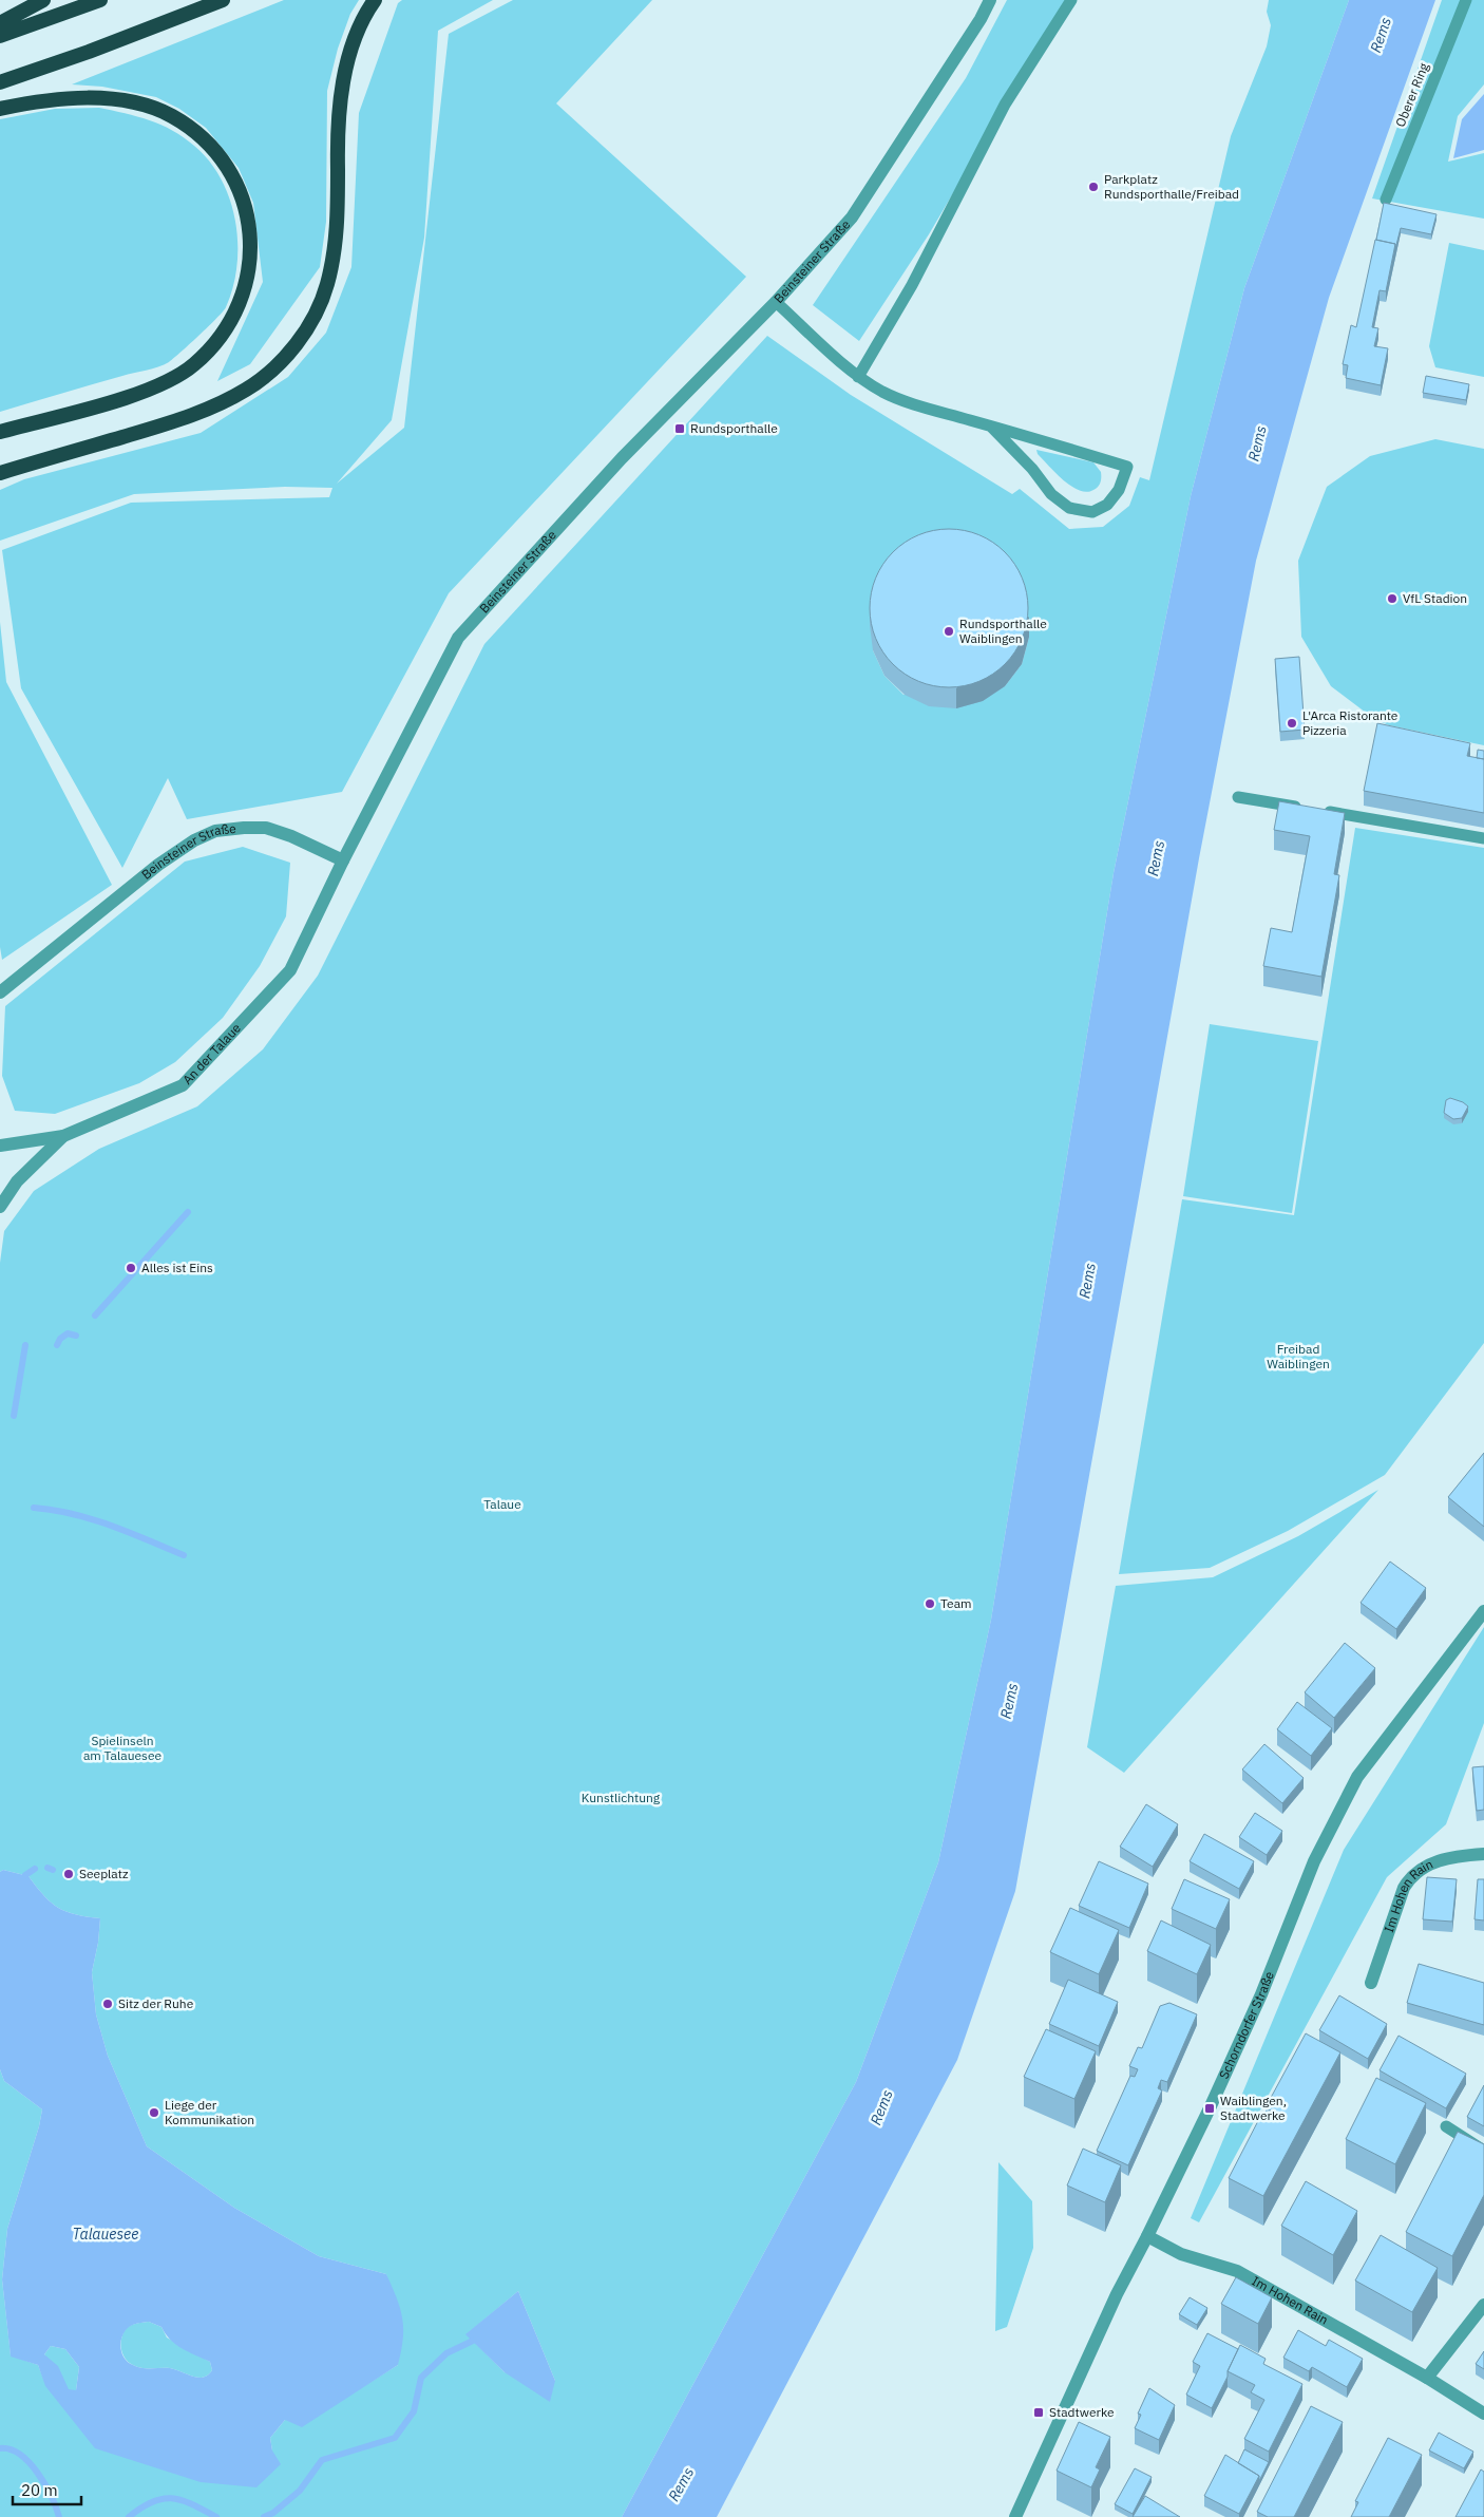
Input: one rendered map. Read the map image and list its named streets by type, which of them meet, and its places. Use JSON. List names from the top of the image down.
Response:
{
  "streets": {
    "street": [
      "Beinsteiner Straße",
      "An der Talaue",
      "Im Hohen Rain",
      "Schorndorfer Straße"
    ],
    "lane": ["Oberer Ring"]
  },
  "crossings": [
    ["Beinsteiner Straße", "An der Talaue"],
    ["Im Hohen Rain", "Schorndorfer Straße"]
  ],
  "water": ["Rems", "Talauesee"],
  "parks": [
    "Freibad Waiblingen",
    "Talaue",
    "Spielinseln am Talauesee",
    "Kunstlichtung"
  ],
  "places": {
    "other": [
      "Parkplatz Rundsporthalle/Freibad",
      "VfL Stadion",
      "Rundsporthalle Waiblingen",
      "L'Arca Ristorante Pizzeria",
      "Alles ist Eins",
      "Team",
      "Seeplatz",
      "Sitz der Ruhe",
      "Liege der Kommunikation"
    ],
    "transit": ["Rundsporthalle", "Waiblingen, Stadtwerke", "Stadtwerke"]
  },
  "scale_bar": "20 m"
}
